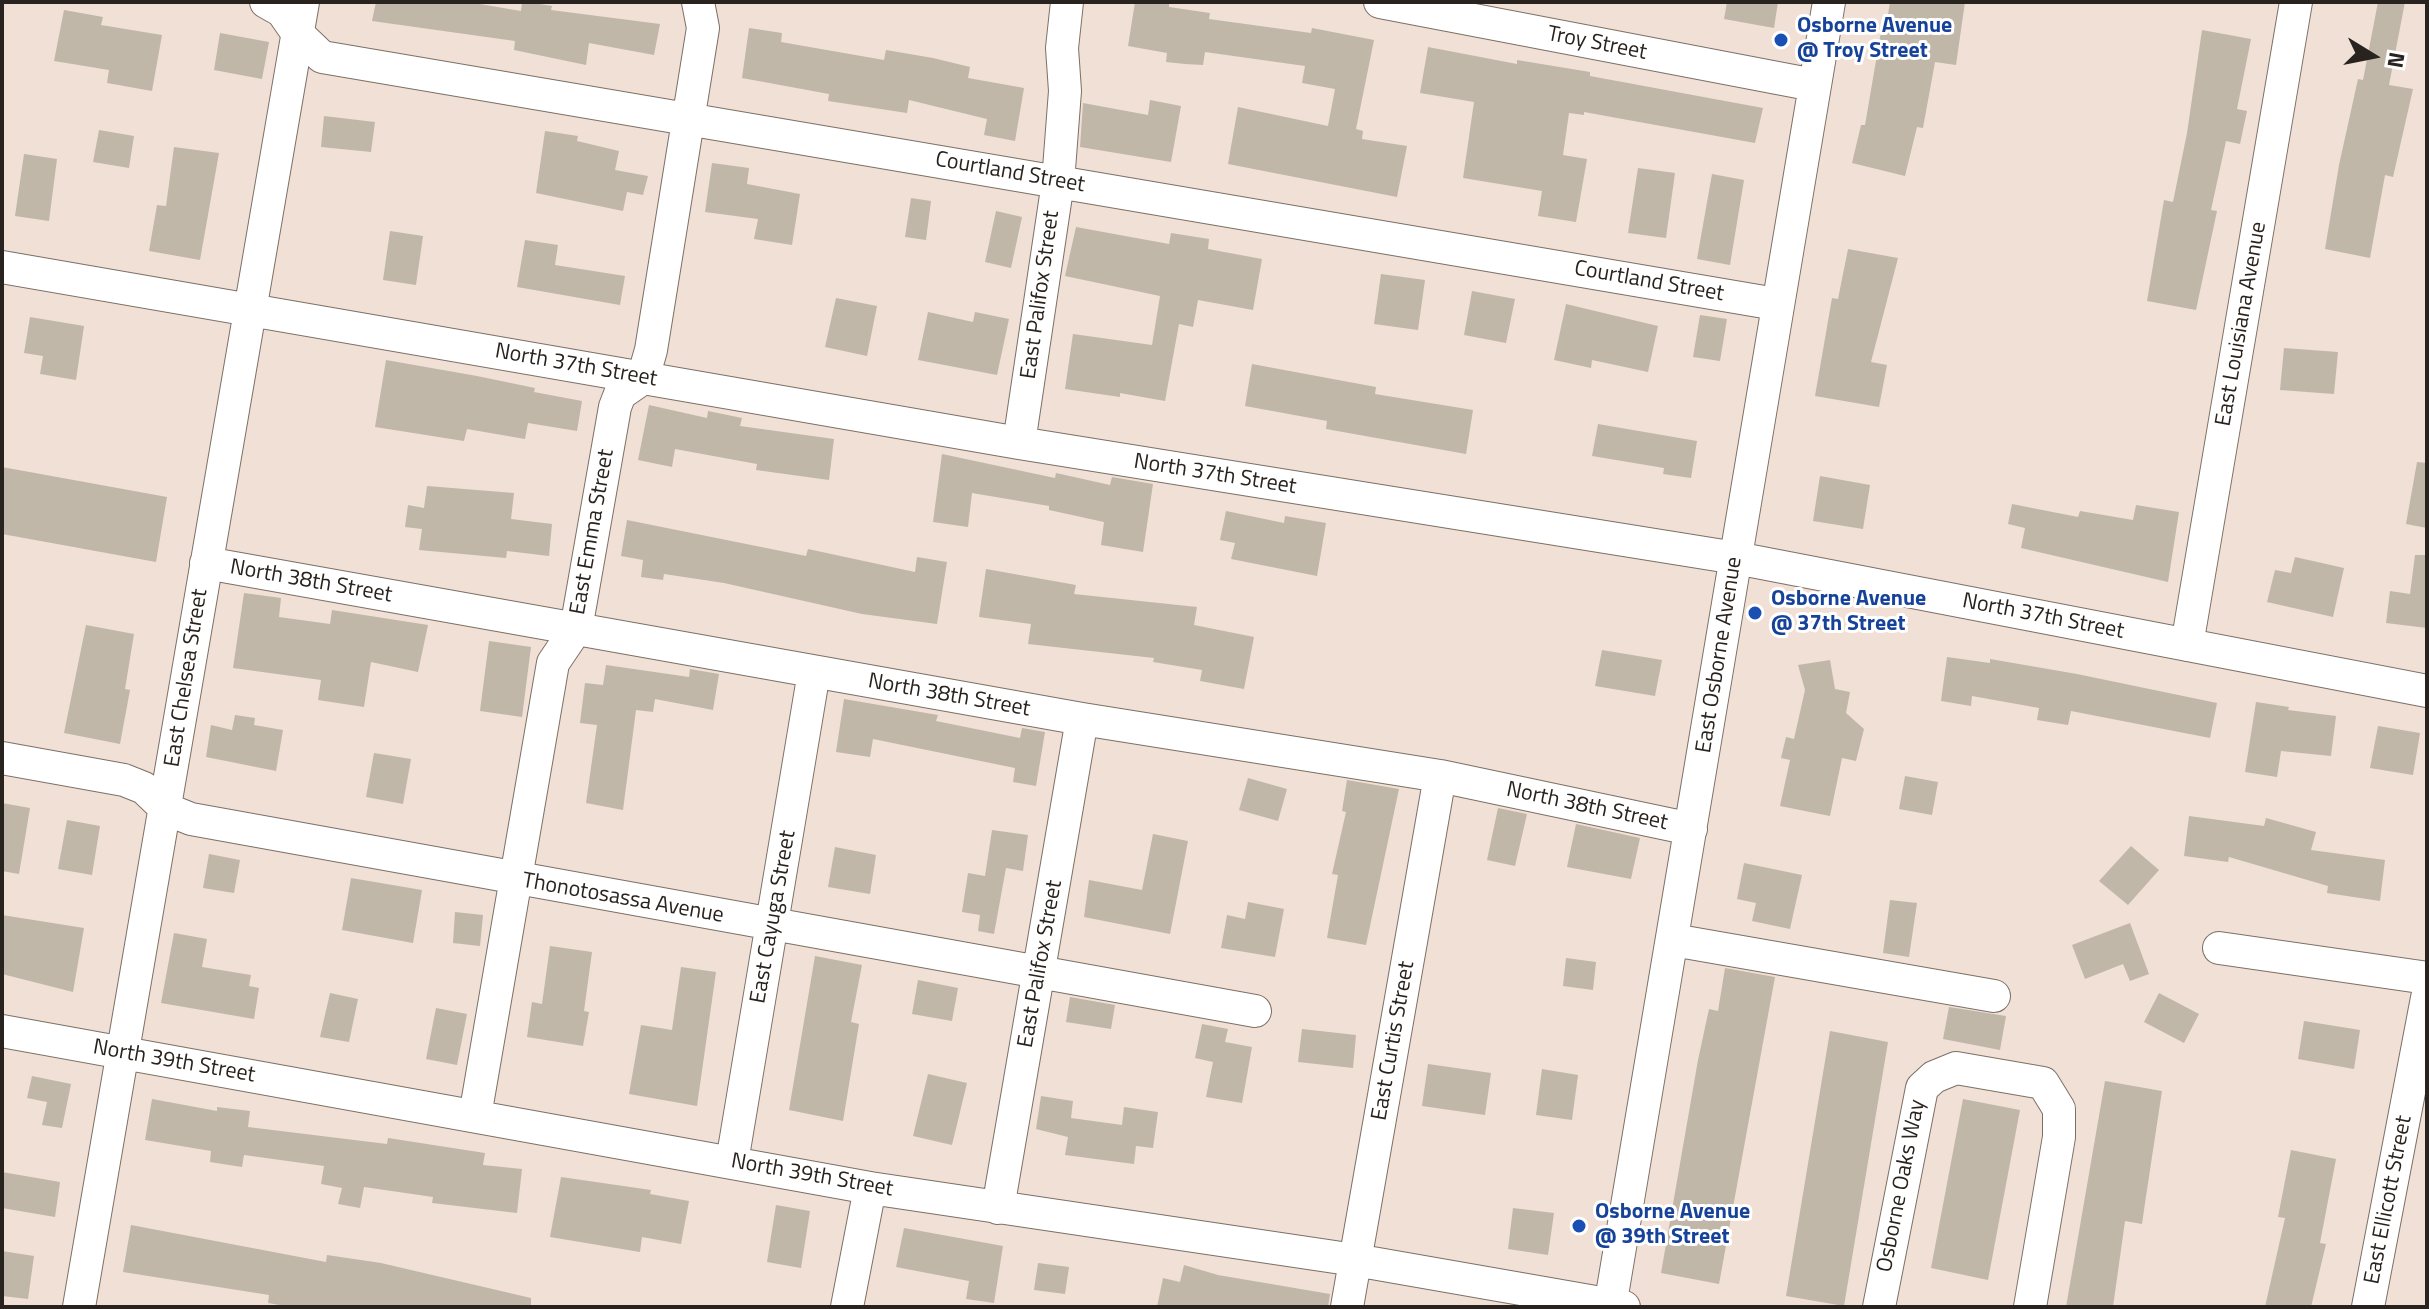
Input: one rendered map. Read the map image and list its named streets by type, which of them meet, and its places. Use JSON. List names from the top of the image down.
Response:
{
  "streets": {
    "street": [
      "Troy Street",
      "Courtland Street",
      "East Palifox Street",
      "East Louisiana Avenue",
      "North 37th Street",
      "East Emma Street",
      "North 38th Street",
      "East Osborne Avenue",
      "East Chelsea Street",
      "Thonotosassa Avenue",
      "East Cayuga Street",
      "East Curtis Street",
      "North 39th Street",
      "Osborne Oaks Way",
      "East Ellicott Street"
    ]
  },
  "crossings": [
    ["Troy Street", "East Osborne Avenue"],
    ["Courtland Street", "East Palifox Street"],
    ["Courtland Street", "East Osborne Avenue"],
    ["Courtland Street", "East Chelsea Street"],
    ["East Palifox Street", "North 37th Street"],
    ["East Palifox Street", "North 38th Street"],
    ["East Palifox Street", "Thonotosassa Avenue"],
    ["East Palifox Street", "North 39th Street"],
    ["East Louisiana Avenue", "North 37th Street"],
    ["North 37th Street", "East Emma Street"],
    ["North 37th Street", "East Osborne Avenue"],
    ["North 37th Street", "East Chelsea Street"],
    ["East Emma Street", "North 38th Street"],
    ["East Emma Street", "Thonotosassa Avenue"],
    ["East Emma Street", "North 39th Street"],
    ["North 38th Street", "East Osborne Avenue"],
    ["North 38th Street", "East Chelsea Street"],
    ["North 38th Street", "East Cayuga Street"],
    ["North 38th Street", "East Curtis Street"],
    ["East Osborne Avenue", "North 39th Street"],
    ["East Chelsea Street", "Thonotosassa Avenue"],
    ["East Chelsea Street", "North 39th Street"],
    ["Thonotosassa Avenue", "East Cayuga Street"],
    ["East Cayuga Street", "North 39th Street"],
    ["East Curtis Street", "North 39th Street"]
  ],
  "places": ["Osborne Avenue @ Troy Street", "Osborne Avenue @ 37th Street", "Osborne Avenue @ 39th Street"],
  "north": "right"
}
